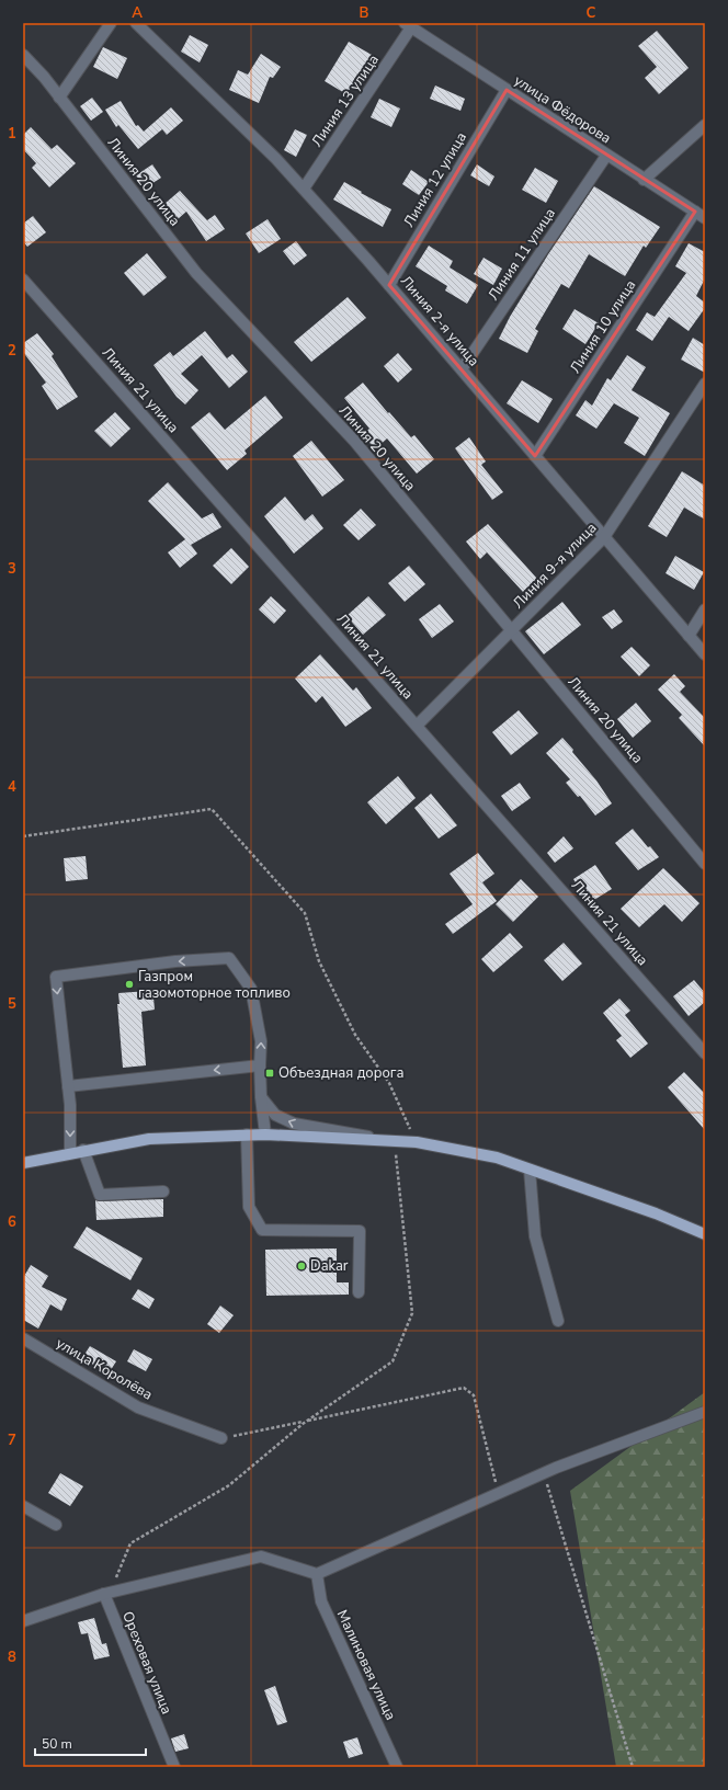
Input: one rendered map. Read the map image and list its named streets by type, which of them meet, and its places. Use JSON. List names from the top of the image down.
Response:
{
  "streets": {
    "street": [
      "Линия 13 улица",
      "улица Фёдорова",
      "Линия 12 улица",
      "Линия 20 улица",
      "Линия 11 улица",
      "Линия 2-я улица",
      "Линия 10 улица",
      "Линия 21 улица",
      "Линия 9-я улица",
      "улица Королёва",
      "Ореховая улица",
      "Малиновая улица"
    ]
  },
  "crossings": [
    ["Линия 13 улица", "улица Фёдорова"],
    ["Линия 13 улица", "Линия 2-я улица"],
    ["улица Фёдорова", "Линия 12 улица"],
    ["улица Фёдорова", "Линия 11 улица"],
    ["улица Фёдорова", "Линия 10 улица"],
    ["Линия 12 улица", "Линия 2-я улица"],
    ["Линия 20 улица", "Линия 9-я улица"],
    ["Линия 11 улица", "Линия 2-я улица"],
    ["Линия 2-я улица", "Линия 10 улица"],
    ["Линия 2-я улица", "Линия 9-я улица"],
    ["Линия 21 улица", "Линия 9-я улица"]
  ],
  "places": {
    "other": ["Газпром газомоторное топливо", "Dakar"],
    "transit": ["Объездная дорога"]
  },
  "scale_bar": "50 m",
  "grid": {
    "columns": ["A", "B", "C"],
    "rows": [
      "1",
      "2",
      "3",
      "4",
      "5",
      "6",
      "7",
      "8"
    ]
  }
}
